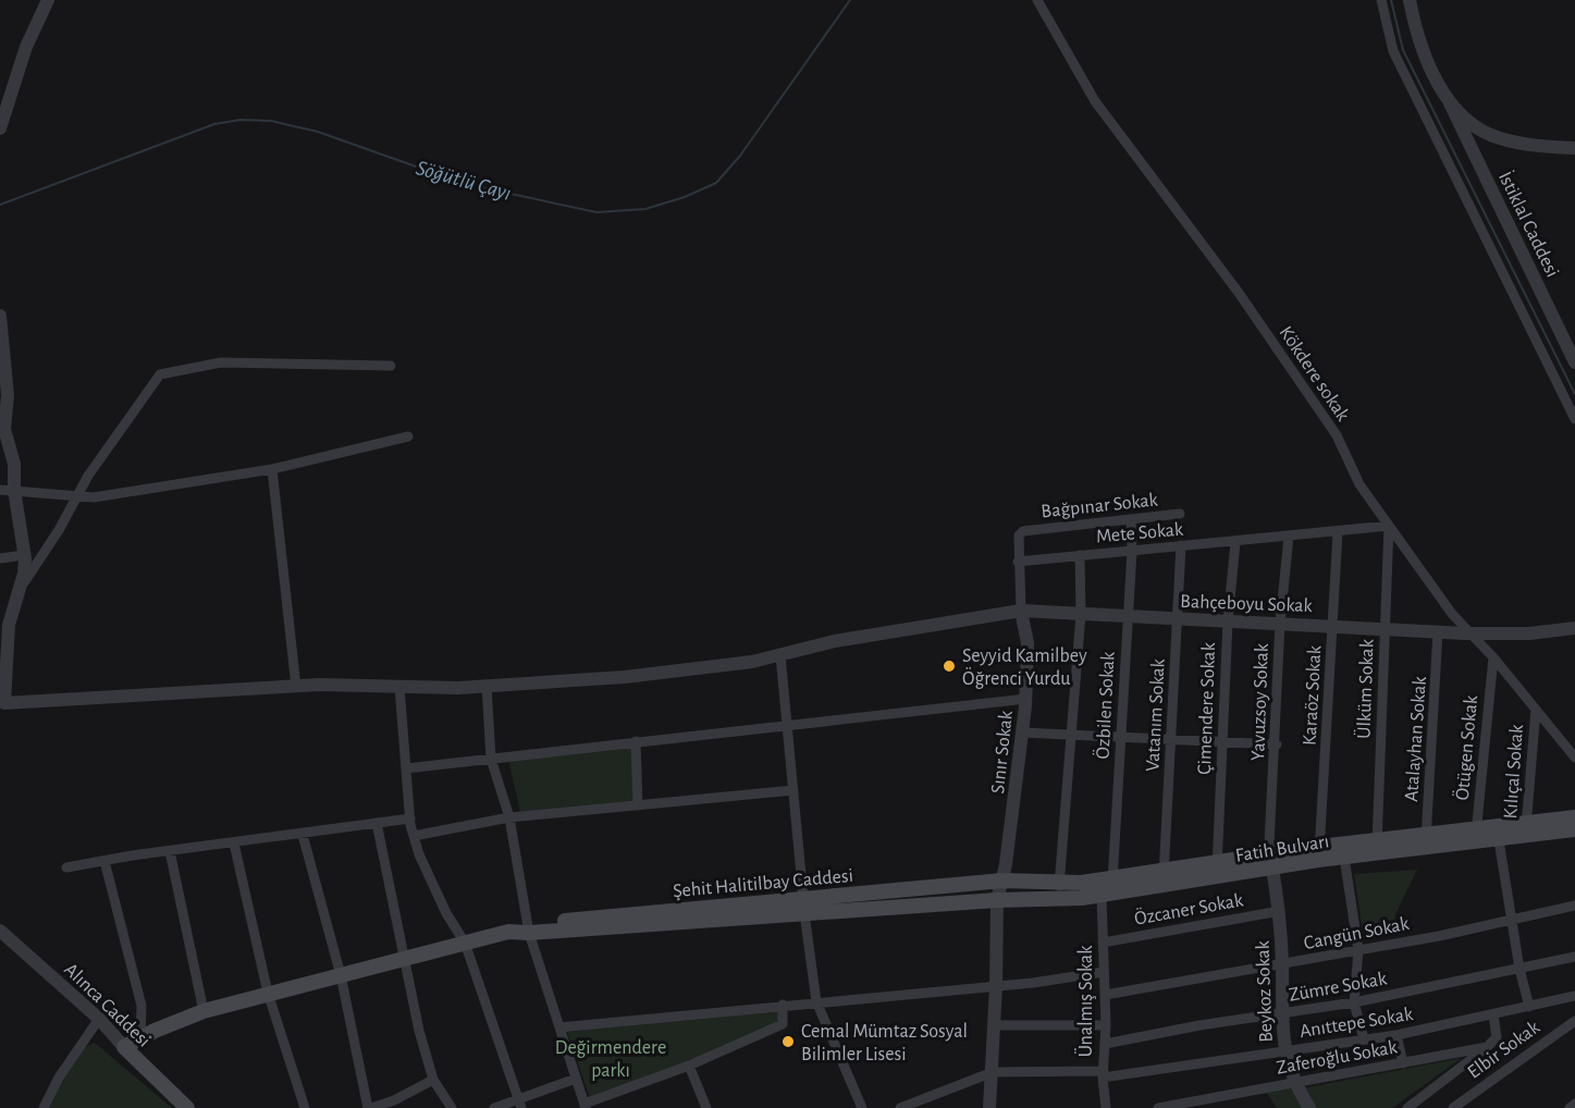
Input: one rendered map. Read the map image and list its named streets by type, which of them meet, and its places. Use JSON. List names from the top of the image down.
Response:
{
  "streets": {
    "main road": ["Fatih Bulvarı", "Şehit Halitilbay Caddesi", "Alınca Caddesi"],
    "street": [
      "İstiklal Caddesi",
      "Kökdere sokak",
      "Bağpınar Sokak",
      "Mete Sokak",
      "Bahçeboyu Sokak",
      "Ülküm Sokak",
      "Karaöz Sokak",
      "Yavuzsoy Sokak",
      "Özbilen Sokak",
      "Çimendere Sokak",
      "Vatanım Sokak",
      "Atalayhan Sokak",
      "Ötügen Sokak",
      "Sınır Sokak",
      "Kılıçal Sokak",
      "Özcaner Sokak",
      "Cangün Sokak",
      "Zümre Sokak",
      "Beykoz Sokak",
      "Ünalmış Sokak",
      "Anıttepe Sokak",
      "Elbir Sokak",
      "Zaferoğlu Sokak"
    ]
  },
  "crossings": [
    ["Kökdere sokak", "Mete Sokak"],
    ["Kökdere sokak", "Bahçeboyu Sokak"],
    ["Kökdere sokak", "Ülküm Sokak"],
    ["Kökdere sokak", "Ötügen Sokak"],
    ["Kökdere sokak", "Kılıçal Sokak"],
    ["Bağpınar Sokak", "Özbilen Sokak"],
    ["Bağpınar Sokak", "Sınır Sokak"],
    ["Mete Sokak", "Bahçeboyu Sokak"],
    ["Mete Sokak", "Ülküm Sokak"],
    ["Mete Sokak", "Karaöz Sokak"],
    ["Mete Sokak", "Yavuzsoy Sokak"],
    ["Mete Sokak", "Özbilen Sokak"],
    ["Mete Sokak", "Çimendere Sokak"],
    ["Mete Sokak", "Vatanım Sokak"],
    ["Mete Sokak", "Fatih Bulvarı"],
    ["Mete Sokak", "Şehit Halitilbay Caddesi"],
    ["Bahçeboyu Sokak", "Ülküm Sokak"],
    ["Bahçeboyu Sokak", "Karaöz Sokak"],
    ["Bahçeboyu Sokak", "Yavuzsoy Sokak"],
    ["Bahçeboyu Sokak", "Özbilen Sokak"],
    ["Bahçeboyu Sokak", "Çimendere Sokak"],
    ["Bahçeboyu Sokak", "Vatanım Sokak"],
    ["Bahçeboyu Sokak", "Atalayhan Sokak"],
    ["Bahçeboyu Sokak", "Sınır Sokak"],
    ["Ülküm Sokak", "Fatih Bulvarı"],
    ["Karaöz Sokak", "Fatih Bulvarı"],
    ["Yavuzsoy Sokak", "Fatih Bulvarı"],
    ["Yavuzsoy Sokak", "Beykoz Sokak"],
    ["Özbilen Sokak", "Fatih Bulvarı"],
    ["Özbilen Sokak", "Şehit Halitilbay Caddesi"],
    ["Özbilen Sokak", "Ünalmış Sokak"],
    ["Çimendere Sokak", "Fatih Bulvarı"],
    ["Vatanım Sokak", "Fatih Bulvarı"],
    ["Sınır Sokak", "Fatih Bulvarı"],
    ["Sınır Sokak", "Şehit Halitilbay Caddesi"],
    ["Sınır Sokak", "Anıttepe Sokak"],
    ["Fatih Bulvarı", "Şehit Halitilbay Caddesi"],
    ["Fatih Bulvarı", "Beykoz Sokak"],
    ["Fatih Bulvarı", "Ünalmış Sokak"],
    ["Şehit Halitilbay Caddesi", "Ünalmış Sokak"],
    ["Şehit Halitilbay Caddesi", "Alınca Caddesi"],
    ["Özcaner Sokak", "Beykoz Sokak"],
    ["Özcaner Sokak", "Ünalmış Sokak"],
    ["Cangün Sokak", "Beykoz Sokak"],
    ["Cangün Sokak", "Ünalmış Sokak"],
    ["Zümre Sokak", "Beykoz Sokak"],
    ["Zümre Sokak", "Ünalmış Sokak"],
    ["Beykoz Sokak", "Anıttepe Sokak"],
    ["Beykoz Sokak", "Zaferoğlu Sokak"],
    ["Ünalmış Sokak", "Anıttepe Sokak"]
  ],
  "water": ["Söğütlü Çayı"],
  "parks": ["Değirmendere parkı"],
  "places": ["Seyyid Kamilbey Öğrenci Yurdu", "Cemal Mümtaz Sosyal Bilimler Lisesi"]
}
